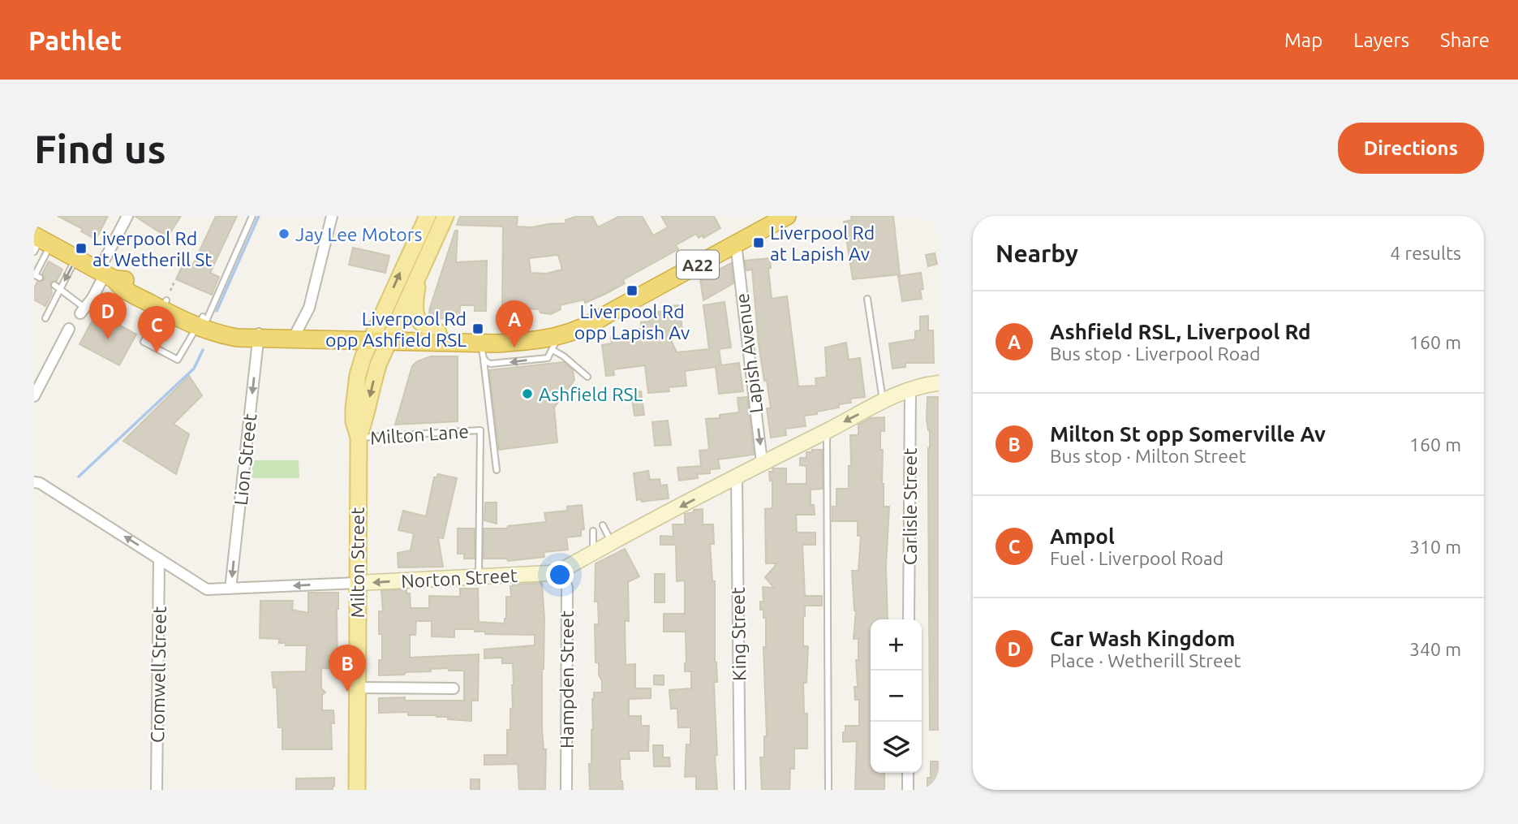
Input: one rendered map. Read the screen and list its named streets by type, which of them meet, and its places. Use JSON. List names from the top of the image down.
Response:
{
  "streets": {
    "highway": ["A22"],
    "main road": ["Milton Street", "Norton Street"],
    "street": [
      "Lapish Avenue",
      "Lion Street",
      "Carlisle Street",
      "King Street",
      "Cromwell Street",
      "Hampden Street"
    ],
    "lane": ["Milton Lane"]
  },
  "crossings": [
    ["A22", "Lapish Avenue"],
    ["A22", "Lion Street"],
    ["A22", "Milton Street"],
    ["Lapish Avenue", "Norton Street"],
    ["Milton Lane", "Milton Street"],
    ["Milton Lane", "Norton Street"],
    ["Lion Street", "Norton Street"],
    ["Carlisle Street", "Norton Street"],
    ["Milton Street", "Norton Street"],
    ["Norton Street", "King Street"],
    ["Norton Street", "Cromwell Street"],
    ["Norton Street", "Hampden Street"]
  ],
  "one_way": ["Lapish Avenue", "Lion Street", "Norton Street"],
  "places": {
    "other": ["Jay Lee Motors", "Ashfield RSL"],
    "transit": [
      "Liverpool Rd at Lapish Av",
      "Liverpool Rd at Wetherill St",
      "Liverpool Rd opp Lapish Av",
      "Liverpool Rd opp Ashfield RSL"
    ]
  },
  "page": {
    "header": "Pathlet",
    "nav": ["Map", "Layers", "Share"],
    "buttons": "Directions",
    "title": "Find us",
    "heading": ["Nearby", "4 results"],
    "list": [
      {
        "mark": "A",
        "name": "Ashfield RSL, Liverpool Rd",
        "note": "Bus stop · Liverpool Road",
        "value": "160 m"
      },
      {
        "mark": "B",
        "name": "Milton St opp Somerville Av",
        "note": "Bus stop · Milton Street",
        "value": "160 m"
      },
      {
        "mark": "C",
        "name": "Ampol",
        "note": "Fuel · Liverpool Road",
        "value": "310 m"
      },
      {
        "mark": "D",
        "name": "Car Wash Kingdom",
        "note": "Place · Wetherill Street",
        "value": "340 m"
      }
    ],
    "pins": [
      "D",
      "A",
      "C",
      "B"
    ],
    "map_buttons": ["+", "−"]
  }
}
